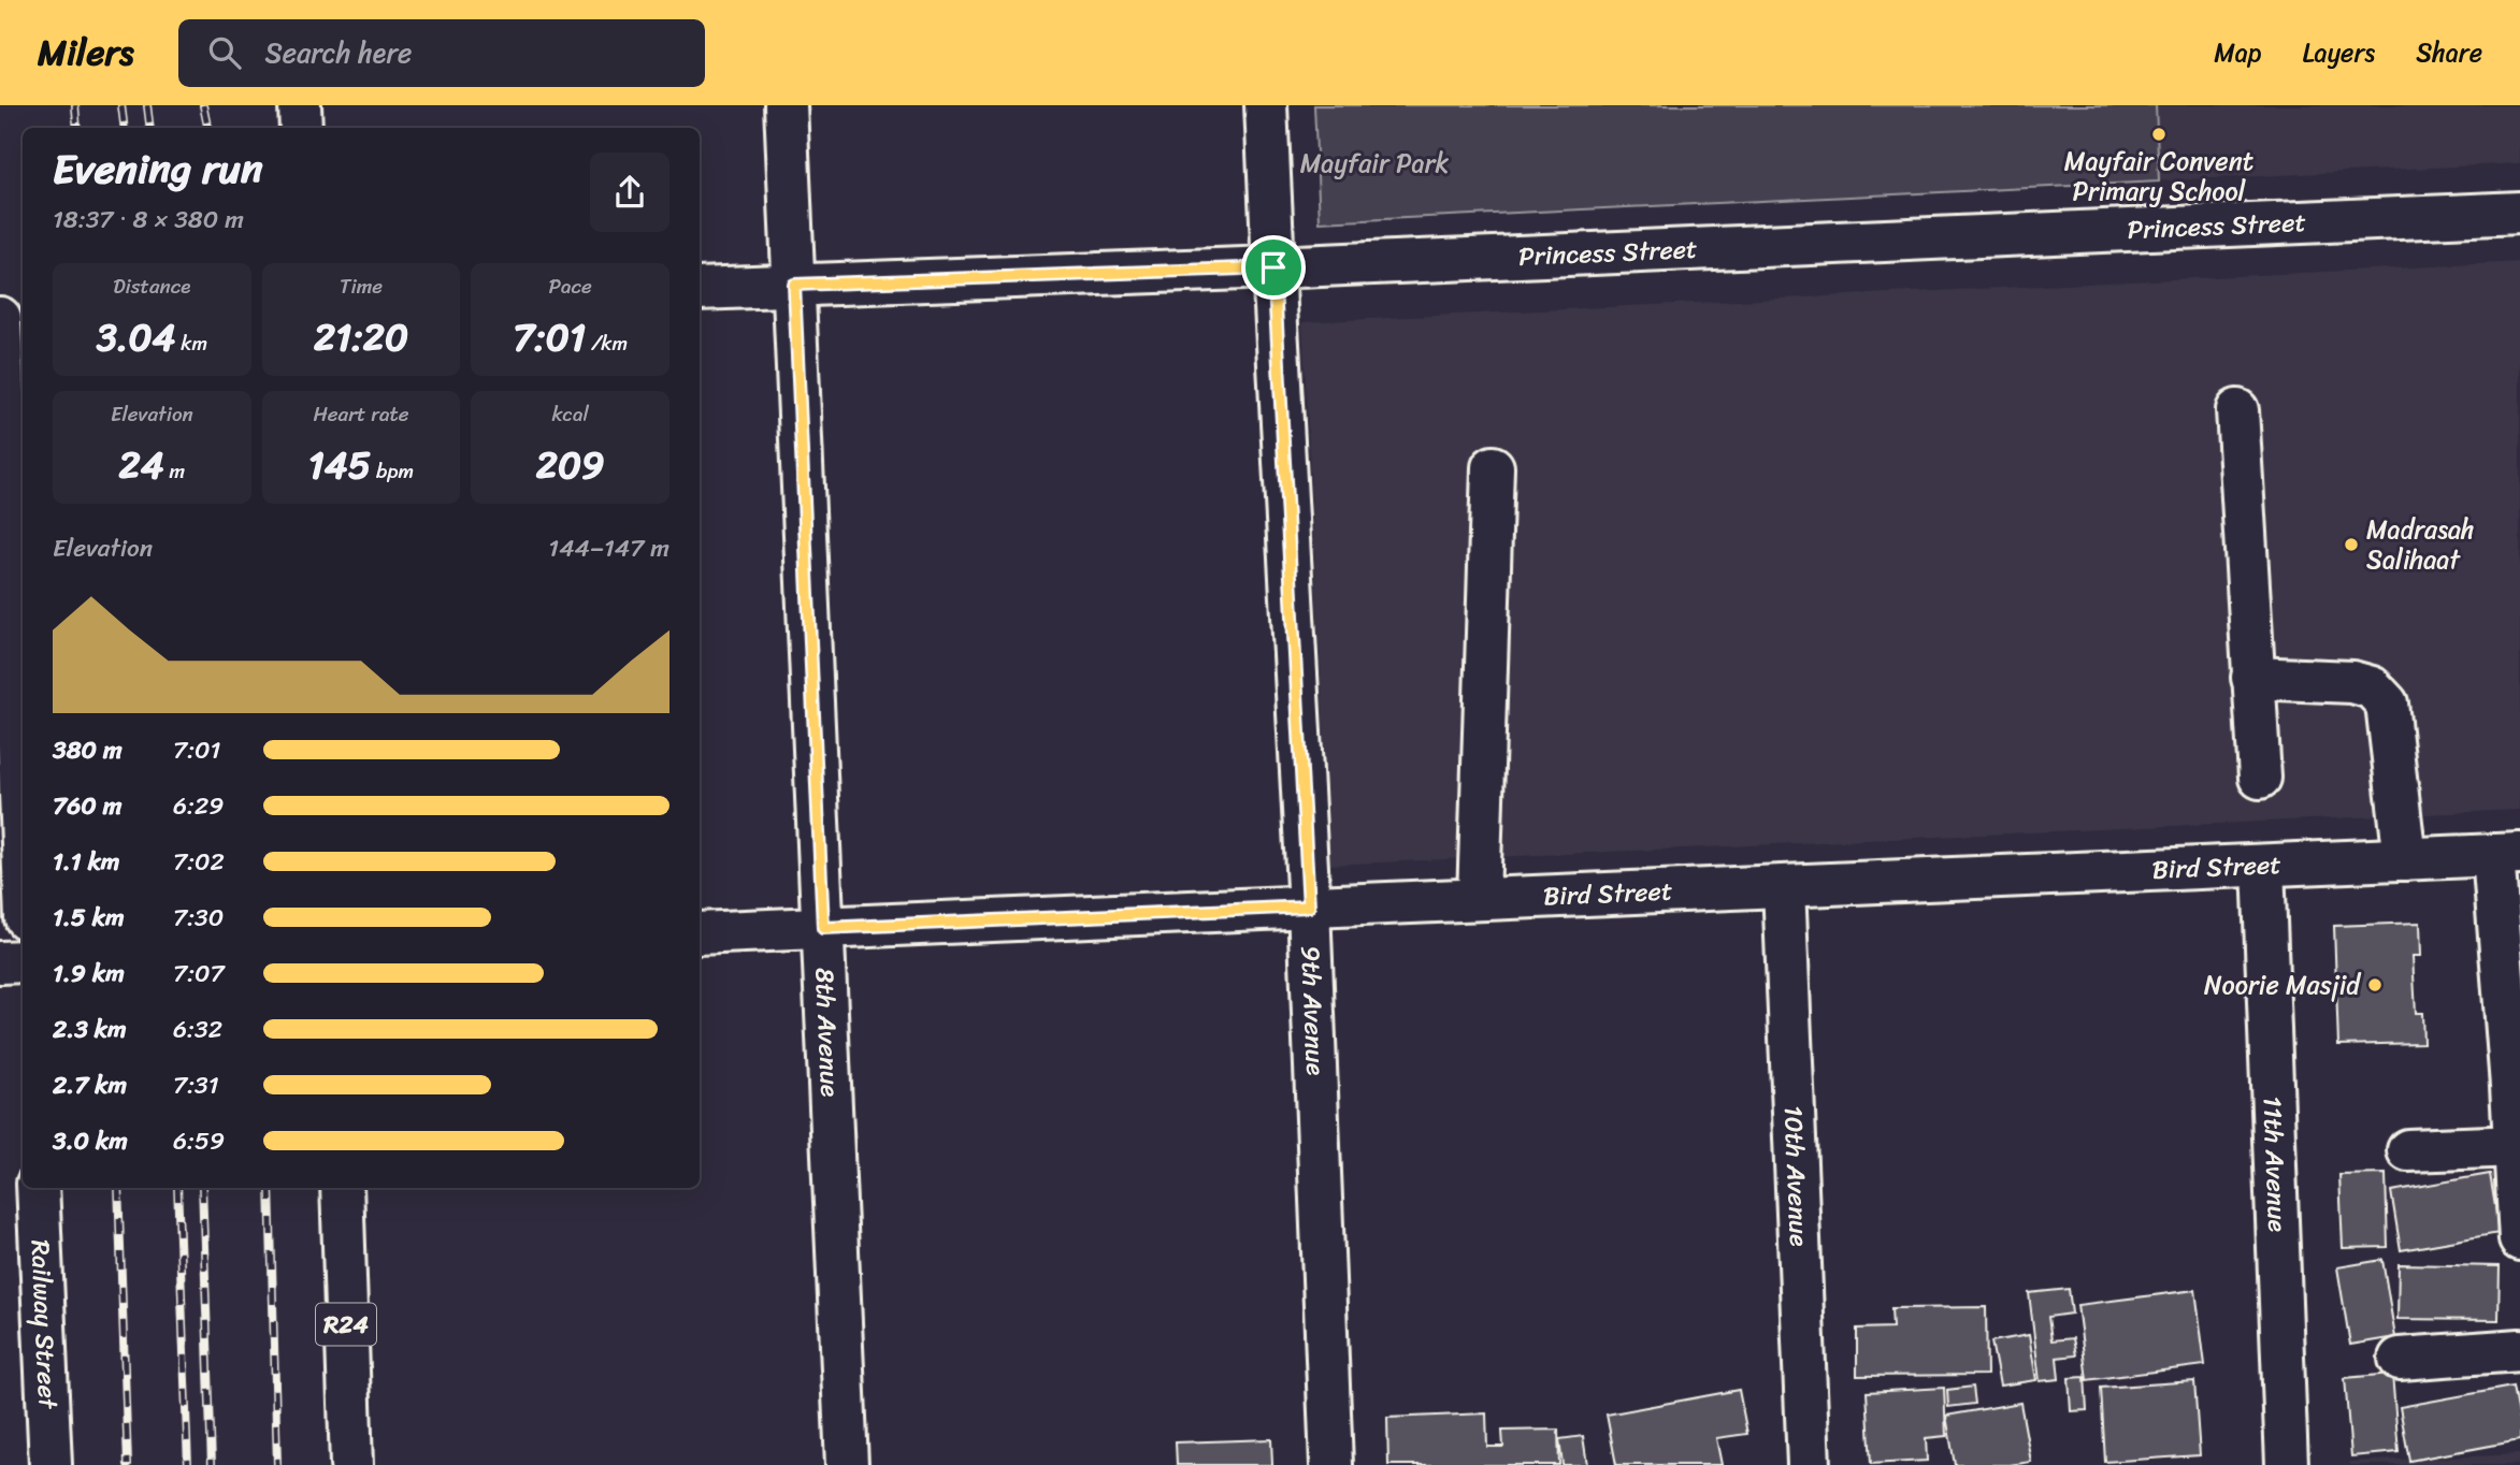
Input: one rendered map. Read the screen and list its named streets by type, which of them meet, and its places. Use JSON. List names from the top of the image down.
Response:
{
  "streets": {
    "street": [
      "Princess Street",
      "Bird Street",
      "9th Avenue",
      "8th Avenue",
      "11th Avenue",
      "10th Avenue",
      "Railway Street",
      "R24"
    ]
  },
  "crossings": [
    ["Princess Street", "9th Avenue"],
    ["Princess Street", "8th Avenue"],
    ["Bird Street", "9th Avenue"],
    ["Bird Street", "8th Avenue"],
    ["Bird Street", "11th Avenue"],
    ["Bird Street", "10th Avenue"]
  ],
  "parks": ["Mayfair Park"],
  "places": ["Mayfair Convent Primary School", "Madrasah Salihaat", "Noorie Masjid"],
  "page": {
    "header": "Milers",
    "search": "Search here",
    "nav": ["Map", "Layers", "Share"],
    "heading": ["Evening run", "18:37 · 8 × 380 m"],
    "stats": [
      ["Distance", "3.04 km"],
      ["Time", "21:20"],
      ["Pace", "7:01 /km"],
      ["Elevation", "24 m"],
      ["Heart rate", "145 bpm"],
      ["kcal", "209"]
    ],
    "chart": ["Elevation", "144–147 m"],
    "list": [
      {
        "name": "380 m",
        "note": "7:01"
      },
      {
        "name": "760 m",
        "note": "6:29"
      },
      {
        "name": "1.1 km",
        "note": "7:02"
      },
      {
        "name": "1.5 km",
        "note": "7:30"
      },
      {
        "name": "1.9 km",
        "note": "7:07"
      },
      {
        "name": "2.3 km",
        "note": "6:32"
      },
      {
        "name": "2.7 km",
        "note": "7:31"
      },
      {
        "name": "3.0 km",
        "note": "6:59"
      }
    ]
  }
}
